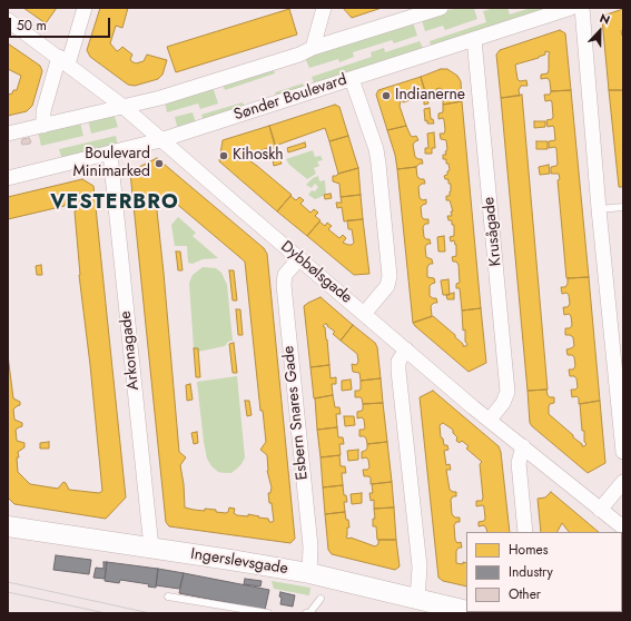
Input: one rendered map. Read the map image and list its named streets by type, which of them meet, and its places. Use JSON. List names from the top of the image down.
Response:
{
  "streets": {
    "street": [
      "Sønder Boulevard",
      "Krusågade",
      "Dybbølsgade",
      "Arkonagade",
      "Esbern Snares Gade",
      "Ingerslevsgade"
    ]
  },
  "crossings": [
    ["Sønder Boulevard", "Krusågade"],
    ["Sønder Boulevard", "Dybbølsgade"],
    ["Sønder Boulevard", "Arkonagade"],
    ["Krusågade", "Dybbølsgade"],
    ["Dybbølsgade", "Esbern Snares Gade"],
    ["Arkonagade", "Ingerslevsgade"],
    ["Esbern Snares Gade", "Ingerslevsgade"]
  ],
  "districts": ["VESTERBRO"],
  "places": ["Indianerne", "Kihoskh", "Boulevard Minimarked"],
  "legend": ["Homes", "Industry", "Other"],
  "scale_bar": "50 m",
  "north": "top"
}
